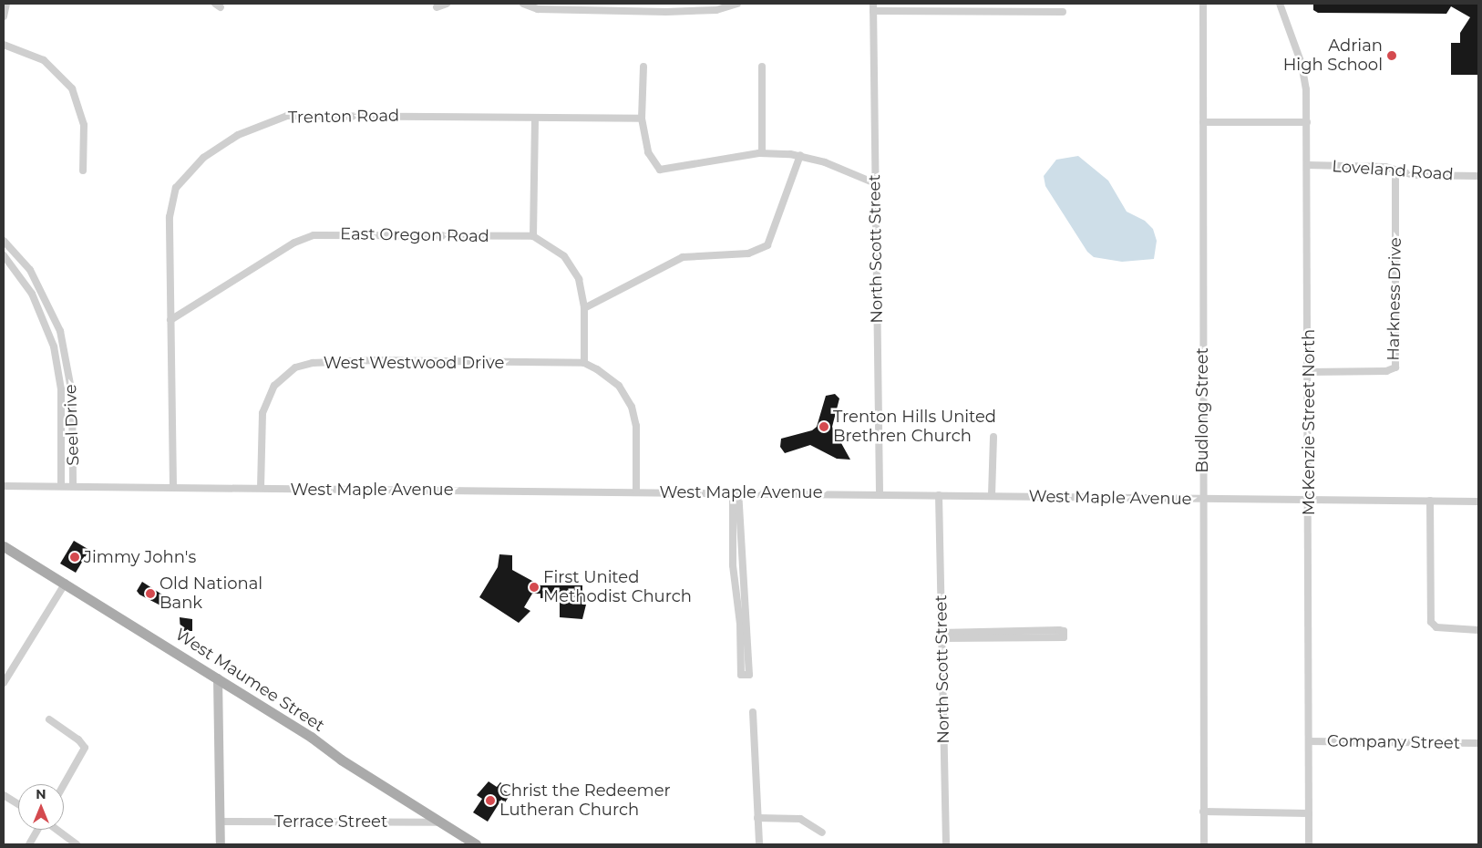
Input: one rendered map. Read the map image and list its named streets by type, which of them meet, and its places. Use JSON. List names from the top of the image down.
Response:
{
  "streets": {
    "main road": ["West Maumee Street"],
    "street": [
      "Trenton Road",
      "Loveland Road",
      "East Oregon Road",
      "North Scott Street",
      "Harkness Drive",
      "West Westwood Drive",
      "Budlong Street",
      "McKenzie Street North",
      "Seel Drive",
      "West Maple Avenue",
      "Company Street",
      "Terrace Street"
    ]
  },
  "crossings": [
    ["Trenton Road", "East Oregon Road"],
    ["Trenton Road", "West Maple Avenue"],
    ["Loveland Road", "Harkness Drive"],
    ["Loveland Road", "McKenzie Street North"],
    ["North Scott Street", "West Maple Avenue"],
    ["Harkness Drive", "McKenzie Street North"],
    ["West Westwood Drive", "West Maple Avenue"],
    ["Budlong Street", "West Maple Avenue"],
    ["McKenzie Street North", "West Maple Avenue"],
    ["McKenzie Street North", "Company Street"],
    ["Seel Drive", "West Maple Avenue"],
    ["West Maumee Street", "Terrace Street"]
  ],
  "places": [
    "Adrian High School",
    "Trenton Hills United Brethren Church",
    "Jimmy John's",
    "First United Methodist Church",
    "Old National Bank",
    "Christ the Redeemer Lutheran Church"
  ],
  "north": "top"
}
